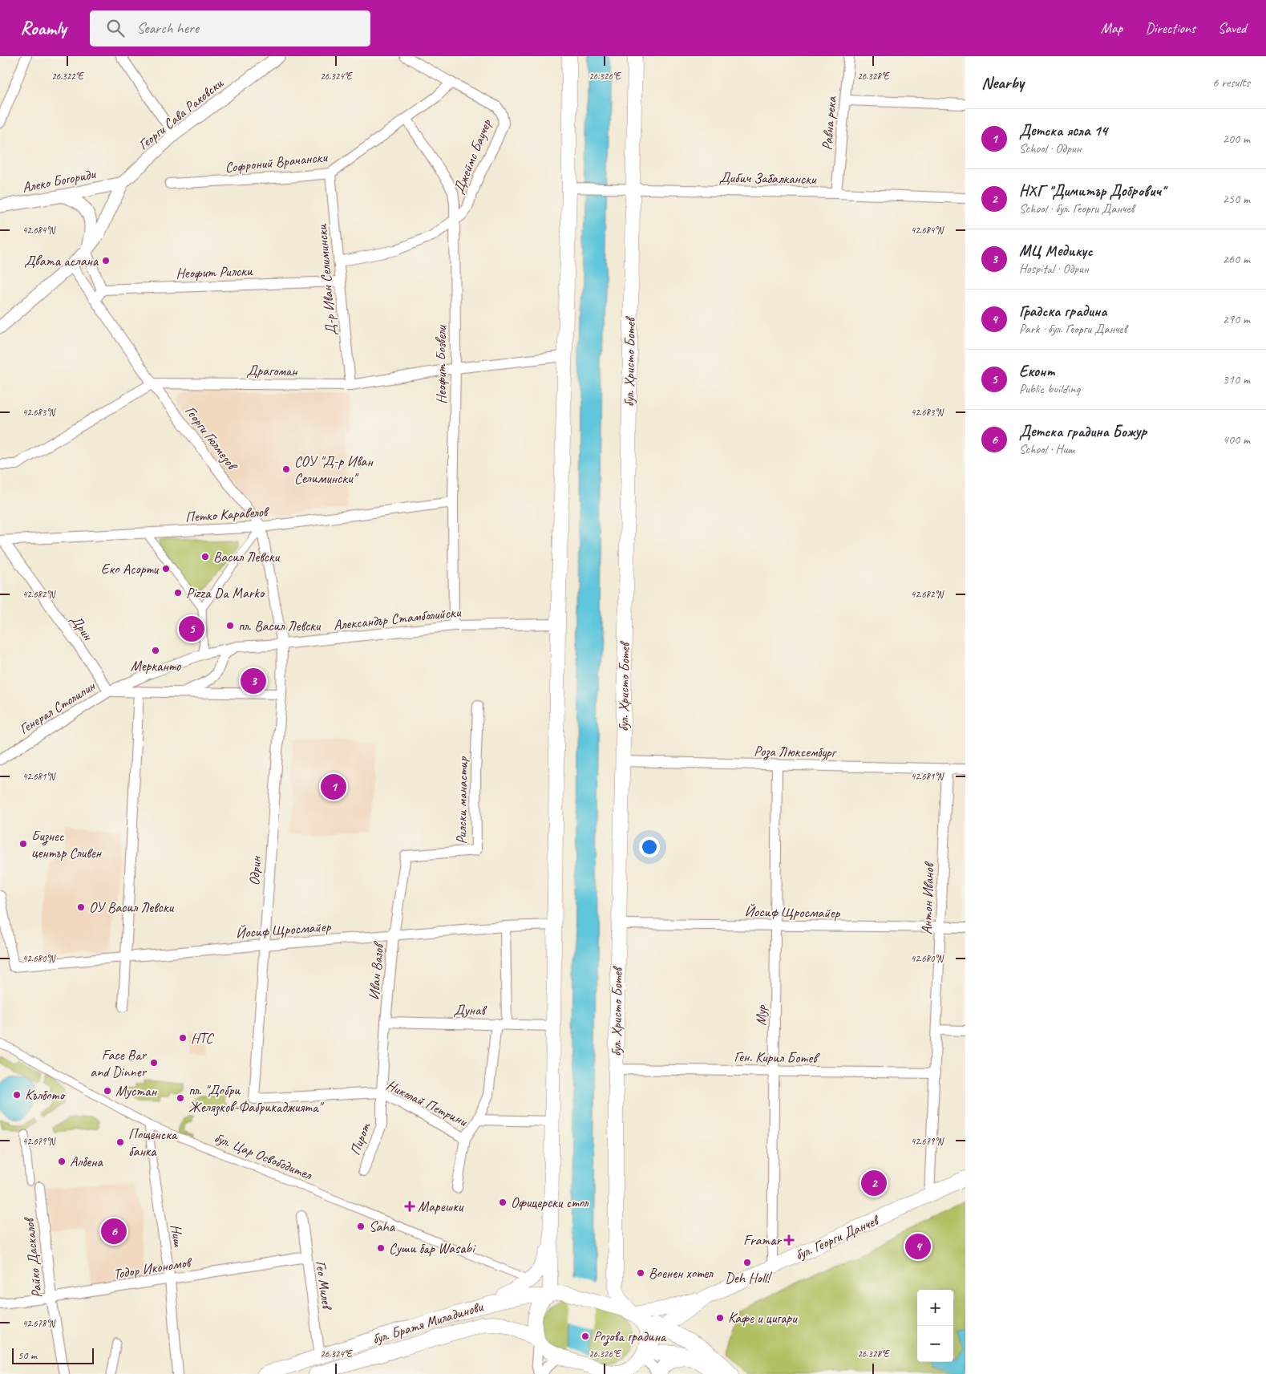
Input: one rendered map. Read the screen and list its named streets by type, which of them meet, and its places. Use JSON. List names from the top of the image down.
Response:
{
  "streets": {
    "main road": ["бул. Христо Ботев", "бул. Георги Данчев", "бул. Братя Миладинови"],
    "street": [
      "Георги Сава Раковски",
      "Равна река",
      "Джеймс Баучер",
      "Софроний Врачански",
      "Дибич Забалкански",
      "Алеко Богориди",
      "Неофит Рилски",
      "Д-р Иван Селимински",
      "Неофит Бозвели",
      "Драгоман",
      "Георги Гюлмезов",
      "Петко Каравелов",
      "Александър Стамболийски",
      "Дрин",
      "Генерал Столипин",
      "Роза Люксембург",
      "Рилски манастир",
      "Одрин",
      "Антон Иванов",
      "Йосиф Щросмайер",
      "Иван Вазов",
      "Дунав",
      "Мур",
      "Ген. Кирил Ботев",
      "Николай Петрини",
      "Пирот",
      "бул. Цар Освободител",
      "Ниш",
      "Райко Даскалов",
      "Тодор Икономов",
      "Гео Милев"
    ]
  },
  "crossings": [
    ["Георги Сава Раковски", "Алеко Богориди"],
    ["Георги Сава Раковски", "Георги Гюлмезов"],
    ["Равна река", "Дибич Забалкански"],
    ["Джеймс Баучер", "Софроний Врачански"],
    ["Джеймс Баучер", "Неофит Бозвели"],
    ["Софроний Врачански", "Д-р Иван Селимински"],
    ["Софроний Врачански", "Неофит Бозвели"],
    ["Дибич Забалкански", "бул. Христо Ботев"],
    ["Неофит Рилски", "Д-р Иван Селимински"],
    ["Д-р Иван Селимински", "Драгоман"],
    ["бул. Христо Ботев", "Роза Люксембург"],
    ["бул. Христо Ботев", "Йосиф Щросмайер"],
    ["бул. Христо Ботев", "Ген. Кирил Ботев"],
    ["бул. Христо Ботев", "бул. Георги Данчев"],
    ["бул. Христо Ботев", "бул. Братя Миладинови"],
    ["Неофит Бозвели", "Драгоман"],
    ["Неофит Бозвели", "Петко Каравелов"],
    ["Неофит Бозвели", "Александър Стамболийски"],
    ["Драгоман", "Георги Гюлмезов"],
    ["Георги Гюлмезов", "Петко Каравелов"],
    ["Георги Гюлмезов", "Александър Стамболийски"],
    ["Георги Гюлмезов", "Одрин"],
    ["Петко Каравелов", "Дрин"],
    ["Александър Стамболийски", "Генерал Столипин"],
    ["Александър Стамболийски", "Одрин"],
    ["Дрин", "Генерал Столипин"],
    ["Роза Люксембург", "Антон Иванов"],
    ["Роза Люксембург", "Мур"],
    ["Рилски манастир", "Иван Вазов"],
    ["Одрин", "Йосиф Щросмайер"],
    ["Одрин", "Николай Петрини"],
    ["Антон Иванов", "Йосиф Щросмайер"],
    ["Антон Иванов", "Ген. Кирил Ботев"],
    ["Антон Иванов", "бул. Георги Данчев"],
    ["Йосиф Щросмайер", "Иван Вазов"],
    ["Йосиф Щросмайер", "Мур"],
    ["Иван Вазов", "Дунав"],
    ["Иван Вазов", "Николай Петрини"],
    ["Иван Вазов", "Пирот"],
    ["Мур", "Ген. Кирил Ботев"],
    ["Мур", "бул. Георги Данчев"],
    ["Николай Петрини", "Пирот"],
    ["бул. Цар Освободител", "Ниш"],
    ["Ниш", "Тодор Икономов"],
    ["бул. Георги Данчев", "бул. Братя Миладинови"],
    ["Райко Даскалов", "Тодор Икономов"],
    ["Тодор Икономов", "Гео Милев"],
    ["Гео Милев", "бул. Братя Миладинови"]
  ],
  "places": {
    "other": [
      "Двата аслана",
      "СОУ \"Д-р Иван Селимински\"",
      "Васил Левски",
      "Еко Асорти",
      "Pizza Da Marko",
      "пл. Васил Левски",
      "Мерканто",
      "Бизнес център Сливен",
      "ОУ Васил Левски",
      "НТС",
      "Face Bar and Dinner",
      "Мустан",
      "Кълбото",
      "пл. \"Добри Желязков-Фабрикаджията\"",
      "Пощенска банка",
      "Албена",
      "Офицерски стол",
      "Saha",
      "Суши бар Wasabi",
      "Deh Holl!",
      "Военен хотел",
      "Кафе и цигари",
      "Розова градина"
    ],
    "health": ["Марешки", "Framar"]
  },
  "scale_bar": "50 m",
  "page": {
    "header": "Roamly",
    "search": "Search here",
    "nav": ["Map", "Directions", "Saved"],
    "heading": ["Nearby", "6 results"],
    "list": [
      {
        "mark": "1",
        "name": "Детска ясла 14",
        "note": "School · Одрин",
        "value": "200 m"
      },
      {
        "mark": "2",
        "name": "НХГ \"Димитър Добрович\"",
        "note": "School · бул. Георги Данчев",
        "value": "250 m"
      },
      {
        "mark": "3",
        "name": "МЦ Медикус",
        "note": "Hospital · Одрин",
        "value": "260 m"
      },
      {
        "mark": "4",
        "name": "Градска градина",
        "note": "Park · бул. Георги Данчев",
        "value": "290 m"
      },
      {
        "mark": "5",
        "name": "Еконт",
        "note": "Public building",
        "value": "310 m"
      },
      {
        "mark": "6",
        "name": "Детска градина Божур",
        "note": "School · Ниш",
        "value": "400 m"
      }
    ],
    "pins": [
      "5",
      "3",
      "1",
      "2",
      "6",
      "4"
    ],
    "map_buttons": ["+", "−"],
    "scale": "50 m"
  },
  "coordinates": [
    "26.322°E",
    "26.324°E",
    "26.326°E",
    "26.328°E",
    "42.684°N",
    "42.683°N",
    "42.682°N",
    "42.681°N",
    "42.680°N",
    "42.679°N",
    "42.678°N"
  ]
}
